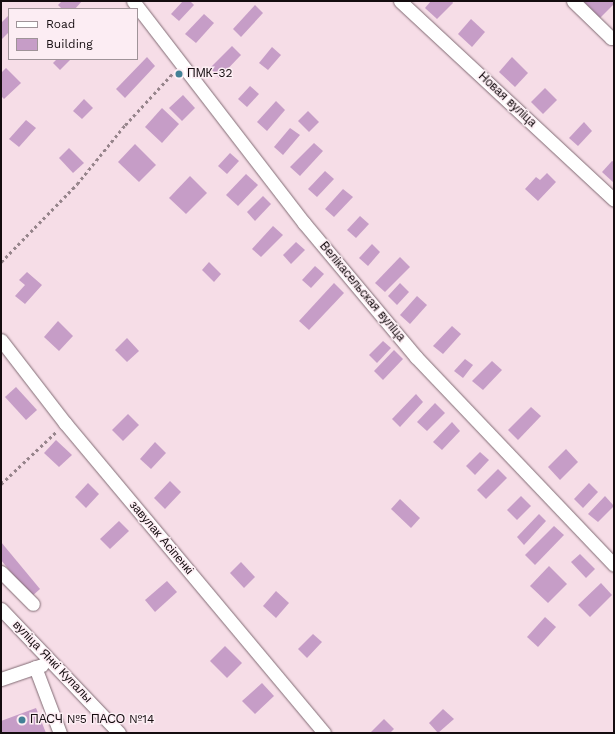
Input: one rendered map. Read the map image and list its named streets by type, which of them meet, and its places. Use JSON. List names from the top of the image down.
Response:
{
  "streets": {
    "street": [
      "Новая вуліца",
      "Велікасельская вуліца",
      "завулак Асіпенкі",
      "вуліца Янкі Купалы"
    ]
  },
  "places": ["ПМК-32", "ПАСЧ №5 ПАСО №14"],
  "legend": ["Road", "Building"]
}
